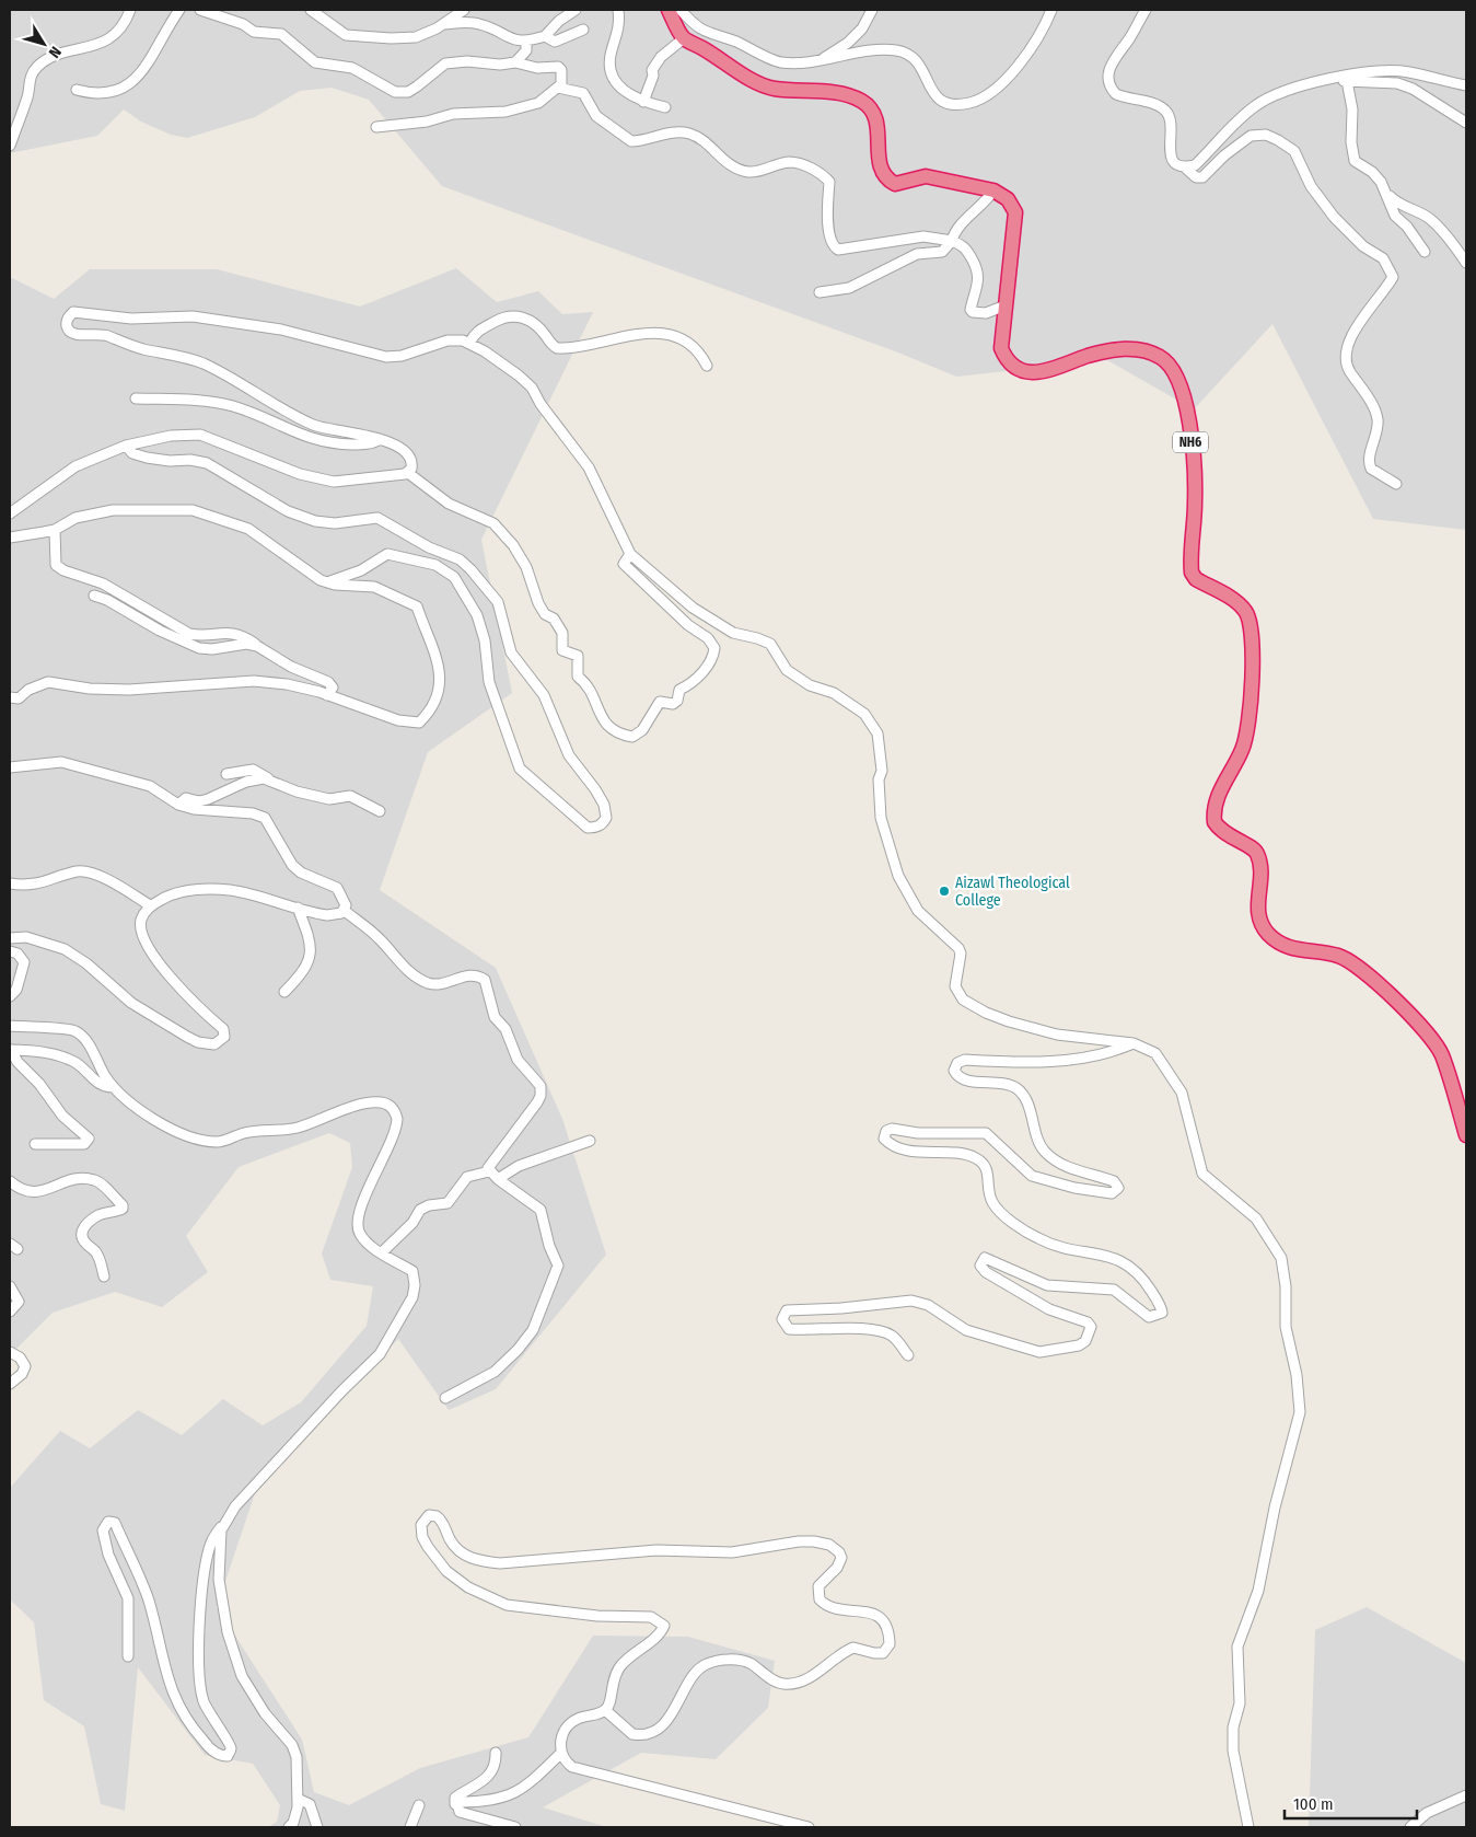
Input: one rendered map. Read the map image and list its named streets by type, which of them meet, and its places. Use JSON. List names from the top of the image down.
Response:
{
  "streets": {
    "highway": ["NH6"]
  },
  "places": ["Aizawl Theological College"],
  "scale_bar": "100 m",
  "north": "bottom right"
}
